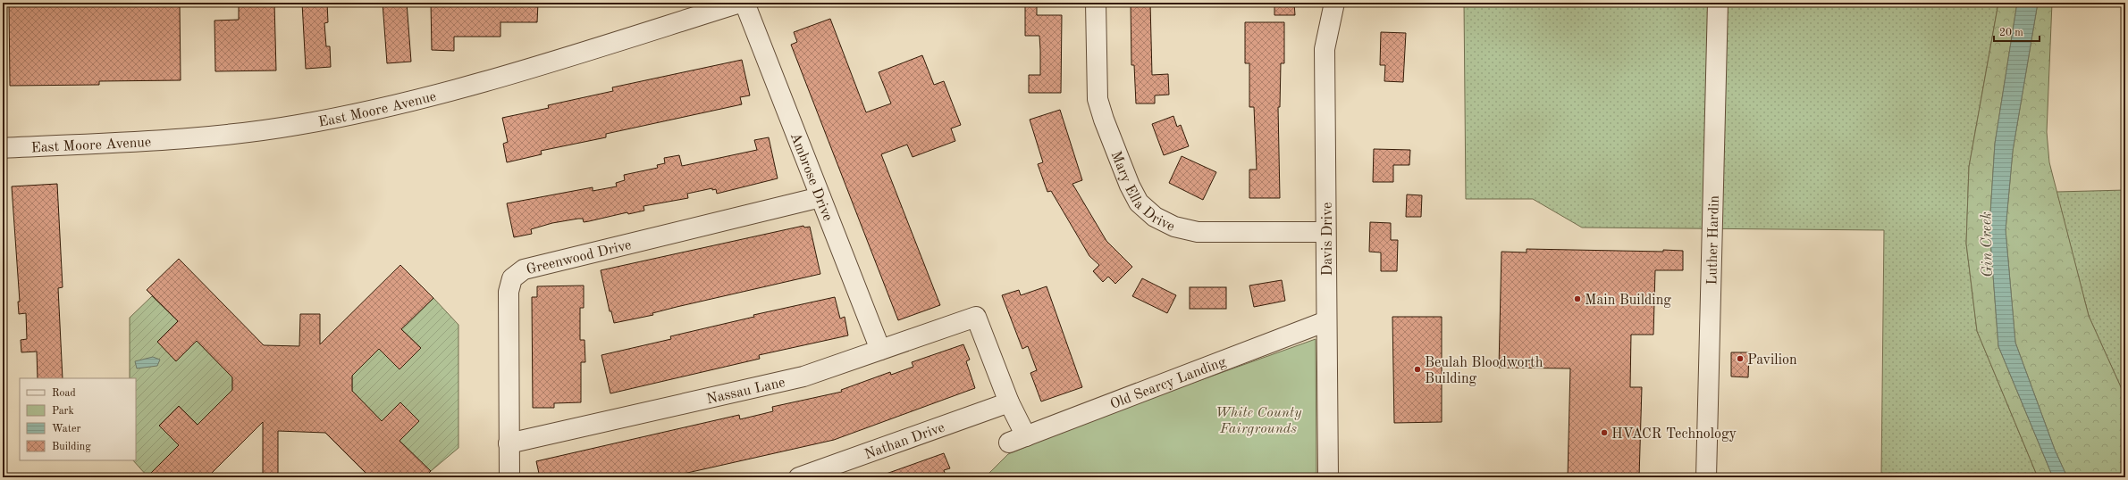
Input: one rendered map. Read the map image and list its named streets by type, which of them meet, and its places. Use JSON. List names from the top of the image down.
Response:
{
  "streets": {
    "street": [
      "East Moore Avenue",
      "Ambrose Drive",
      "Mary Ella Drive",
      "Davis Drive",
      "Luther Hardin",
      "Greenwood Drive",
      "Old Searcy Landing",
      "Nassau Lane",
      "Nathan Drive"
    ]
  },
  "crossings": [
    ["Ambrose Drive", "Greenwood Drive"],
    ["Ambrose Drive", "Nassau Lane"],
    ["Mary Ella Drive", "Davis Drive"],
    ["Davis Drive", "Old Searcy Landing"],
    ["Greenwood Drive", "Nassau Lane"],
    ["Old Searcy Landing", "Nassau Lane"],
    ["Old Searcy Landing", "Nathan Drive"],
    ["Nassau Lane", "Nathan Drive"]
  ],
  "water": ["Gin Creek"],
  "parks": ["White County Fairgrounds"],
  "places": [
    "Main Building",
    "Pavilion",
    "Beulah Bloodworth Building",
    "HVACR Technology"
  ],
  "legend": [
    "Road",
    "Park",
    "Water",
    "Building"
  ],
  "scale_bar": "20 m"
}
